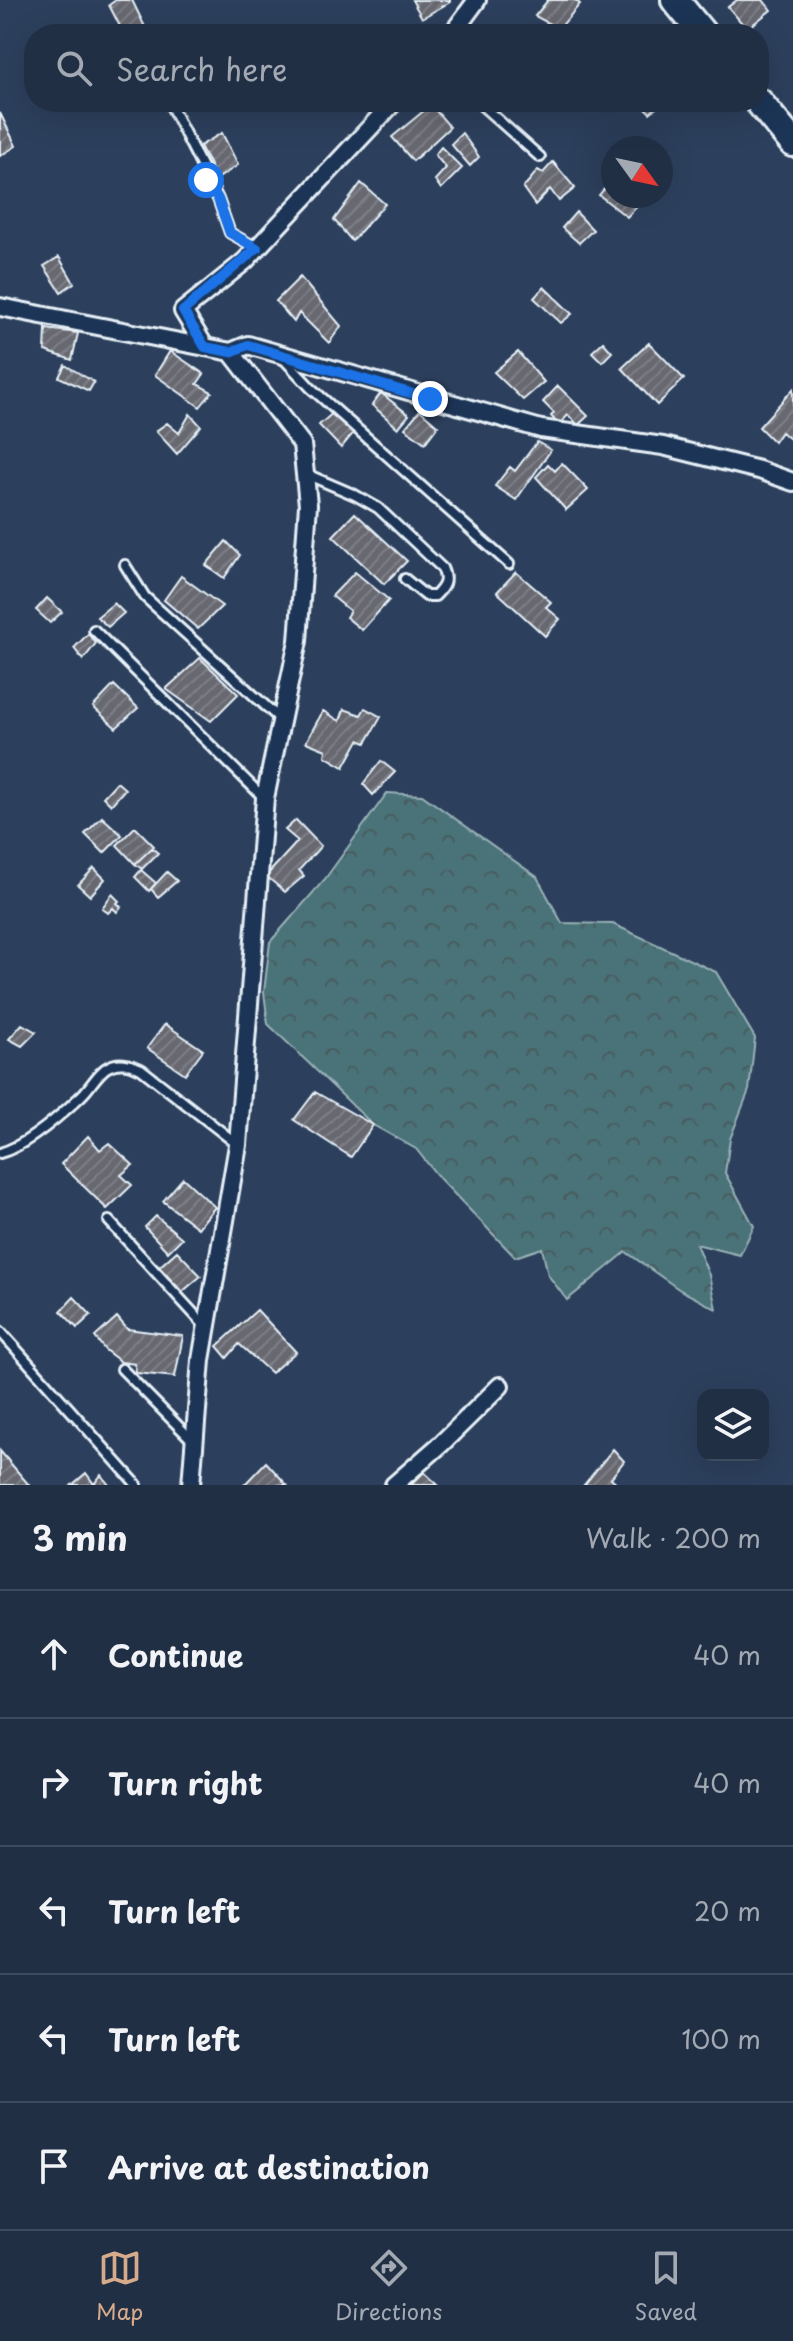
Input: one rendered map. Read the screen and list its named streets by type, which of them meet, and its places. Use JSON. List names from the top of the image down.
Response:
{
  "north": "bottom right",
  "page": {
    "search": "Search here",
    "heading": ["3 min", "Walk · 200 m"],
    "list": [
      ["Continue", "40 m"],
      ["Turn right", "40 m"],
      ["Turn left", "20 m"],
      ["Turn left", "100 m"],
      "Arrive at destination"
    ],
    "nav": ["Map", "Directions", "Saved"]
  }
}
